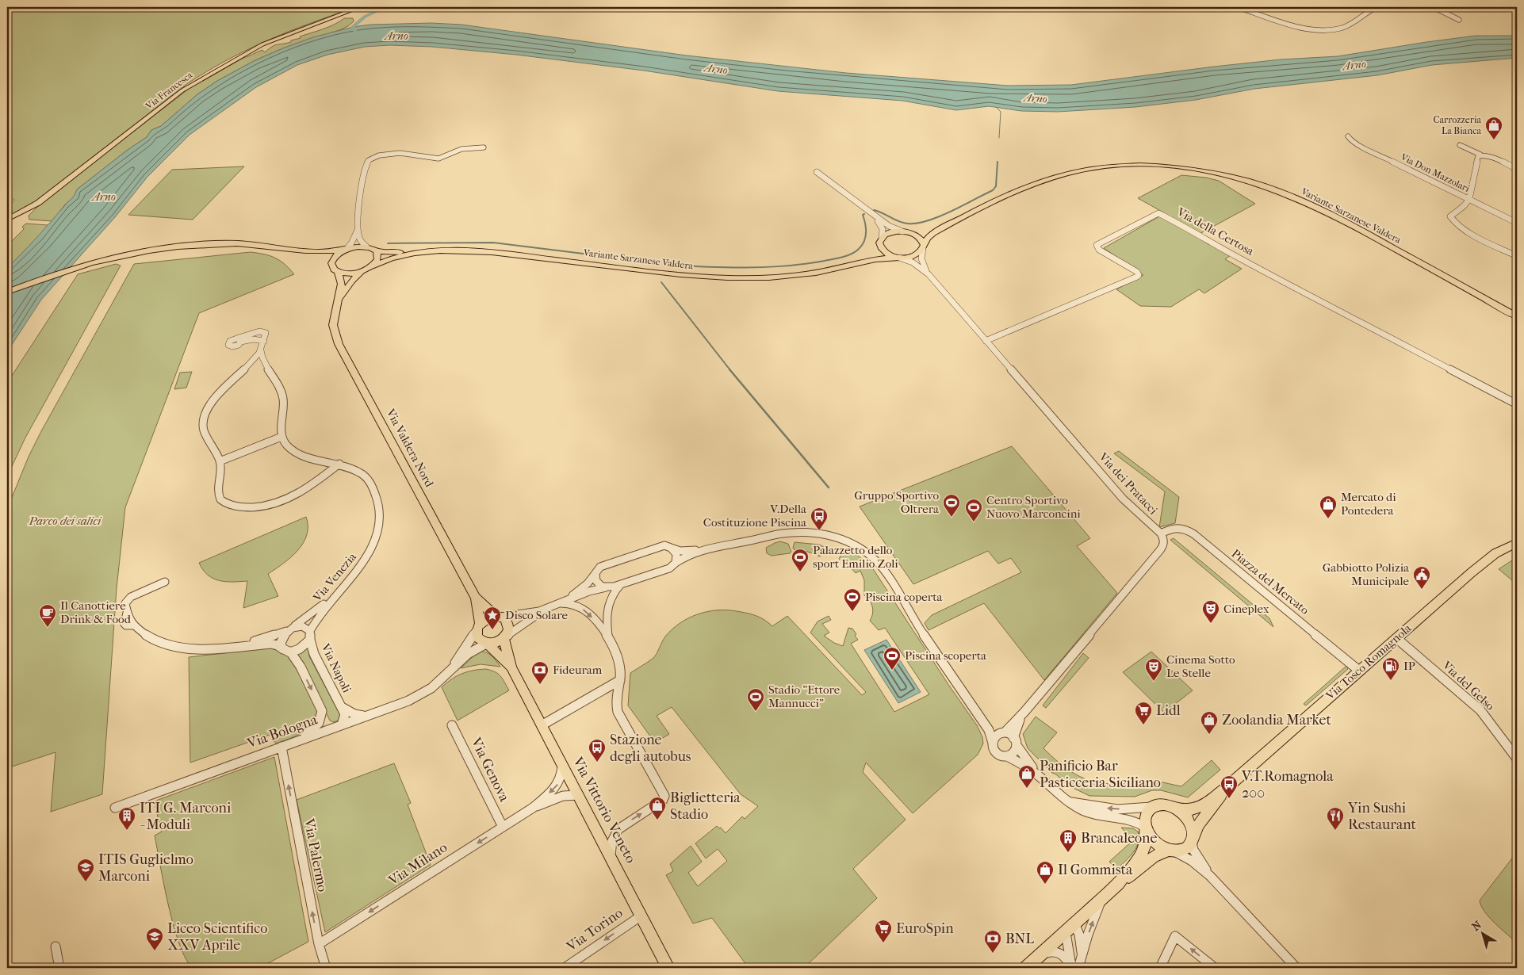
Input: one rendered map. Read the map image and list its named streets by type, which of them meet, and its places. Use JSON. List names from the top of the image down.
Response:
{
  "streets": {
    "main road": [
      "Via Francesca",
      "Variante Sarzanese Valdera",
      "Via Valdera Nord",
      "Via Tosco Romagnola",
      "Via Vittorio Veneto"
    ],
    "street": [
      "Via Don Mazzolari",
      "Via della Certosa",
      "Via dei Pratacci",
      "Via Venezia",
      "Piazza del Mercato",
      "Via Napoli",
      "Via del Gelso",
      "Via Bologna",
      "Via Genova",
      "Via Palermo",
      "Via Milano",
      "Via Torino"
    ]
  },
  "crossings": [
    ["Variante Sarzanese Valdera", "Via dei Pratacci"],
    ["Via della Certosa", "Via dei Pratacci"],
    ["Via Valdera Nord", "Via Bologna"],
    ["Via Valdera Nord", "Via Vittorio Veneto"],
    ["Via dei Pratacci", "Piazza del Mercato"],
    ["Via Venezia", "Via Napoli"],
    ["Piazza del Mercato", "Via Tosco Romagnola"],
    ["Via Tosco Romagnola", "Via del Gelso"],
    ["Via Napoli", "Via Bologna"],
    ["Via Bologna", "Via Vittorio Veneto"],
    ["Via Bologna", "Via Palermo"],
    ["Via Genova", "Via Milano"],
    ["Via Vittorio Veneto", "Via Milano"],
    ["Via Vittorio Veneto", "Via Torino"],
    ["Via Palermo", "Via Milano"]
  ],
  "one_way": ["Via Palermo", "Via Milano", "Via Torino"],
  "water": ["Arno"],
  "parks": ["Parco dei salici"],
  "places": {
    "shop": [
      "Carrozzeria La Bianca",
      "Mercato di Pontedera",
      "Zoolandia Market",
      "Panificio Bar Pasticceria Siciliano",
      "Biglietteria Stadio",
      "Il Gommista"
    ],
    "sports": [
      "Gruppo Sportivo Oltrera",
      "Centro Sportivo Nuovo Marconcini",
      "Palazzetto dello sport Emilio Zoli",
      "Piscina coperta",
      "Piscina scoperta",
      "Stadio \"Ettore Mannucci\""
    ],
    "bus stop": ["V.Della Costituzione Piscina", "Stazione degli autobus", "V.T.Romagnola 200"],
    "public building": ["Gabbiotto Polizia Municipale"],
    "theatre": ["Cineplex", "Cinema Sotto Le Stelle"],
    "cafe": ["Il Canottiere Drink & Food"],
    "place": ["Disco Solare"],
    "fuel station": ["IP"],
    "bank": ["Fideuram", "BNL"],
    "supermarket": ["Lidl", "EuroSpin"],
    "building": ["ITI G. Marconi - Moduli", "Brancaleone"],
    "restaurant": ["Yin Sushi Restaurant"],
    "school or university": ["ITIS Guglielmo Marconi", "Liceo Scientifico XXV Aprile"]
  },
  "north": "top left"
}
